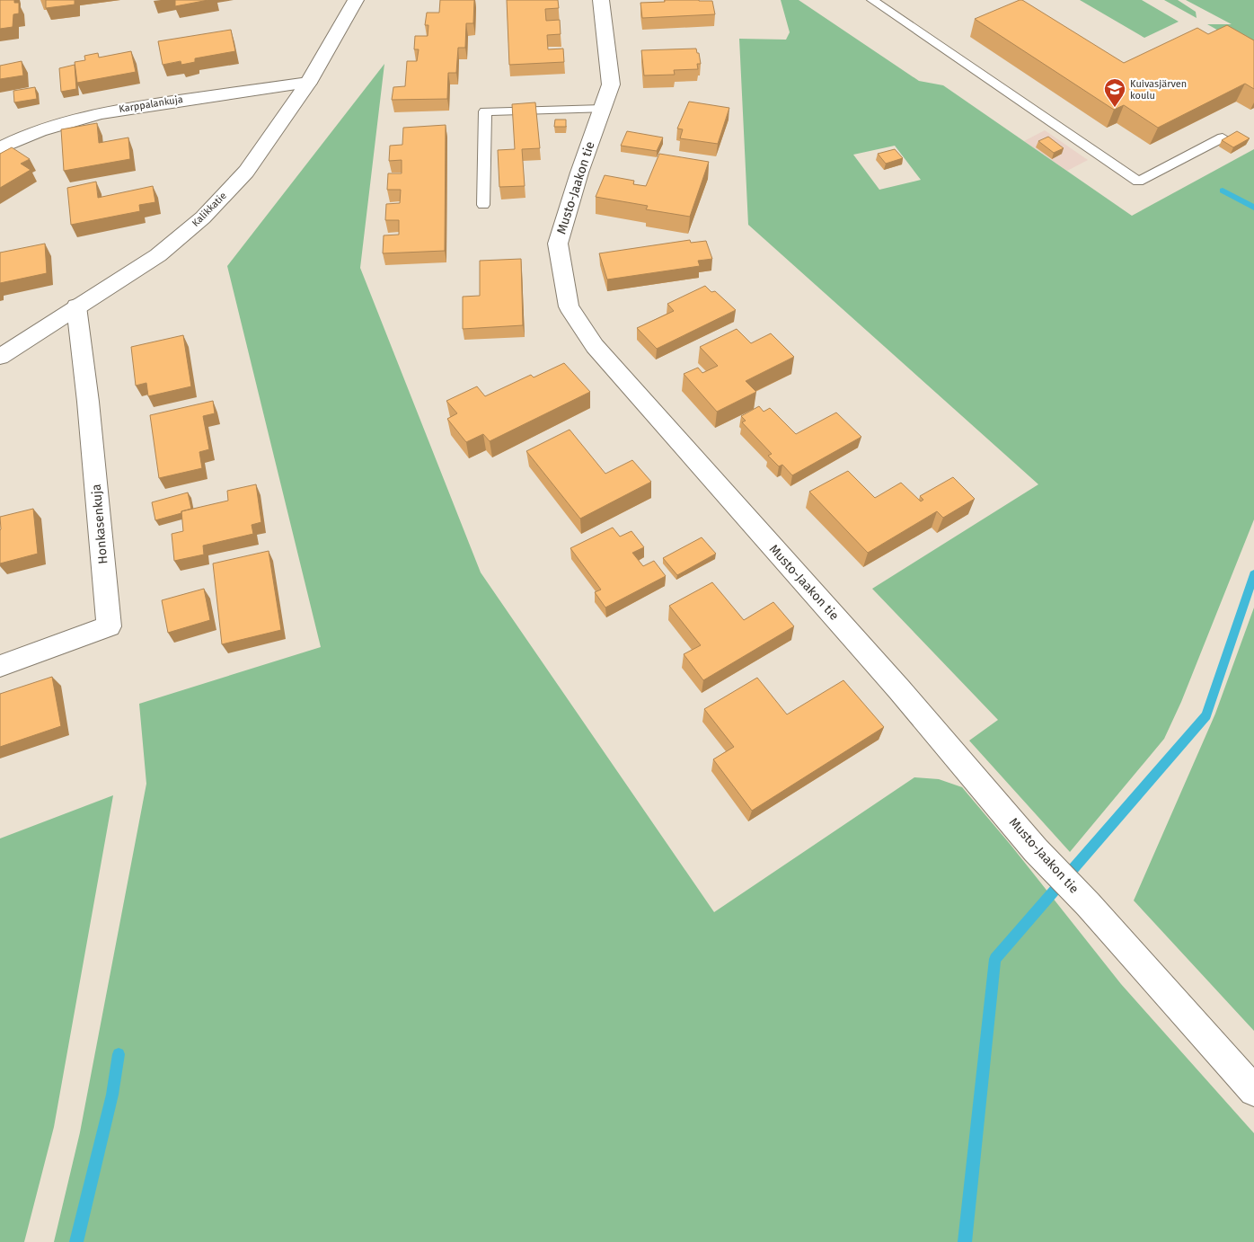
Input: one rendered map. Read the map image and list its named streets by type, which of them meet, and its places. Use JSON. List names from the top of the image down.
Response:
{
  "streets": {
    "street": [
      "Karppalankuja",
      "Musto-Jaakon tie",
      "Kalikkatie",
      "Honkasenkuja"
    ]
  },
  "crossings": [
    ["Karppalankuja", "Kalikkatie"],
    ["Kalikkatie", "Honkasenkuja"]
  ],
  "places": {
    "school or university": ["Kuivasjärven koulu"]
  }
}
